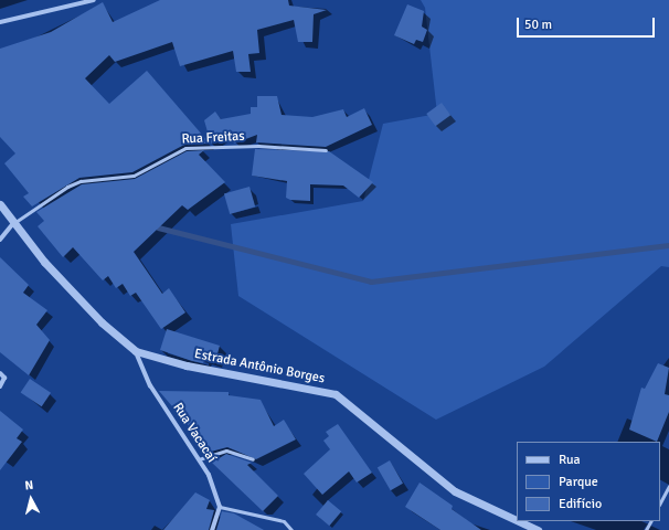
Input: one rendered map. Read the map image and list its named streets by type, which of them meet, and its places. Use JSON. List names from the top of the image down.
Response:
{
  "streets": {
    "street": ["Estrada Antônio Borges", "Rua Vacacaí"],
    "lane": ["Rua Freitas"]
  },
  "crossings": [
    ["Rua Freitas", "Estrada Antônio Borges"],
    ["Estrada Antônio Borges", "Rua Vacacaí"]
  ],
  "legend": ["Rua", "Parque", "Edifício"],
  "scale_bar": "50 m",
  "north": "top"
}
